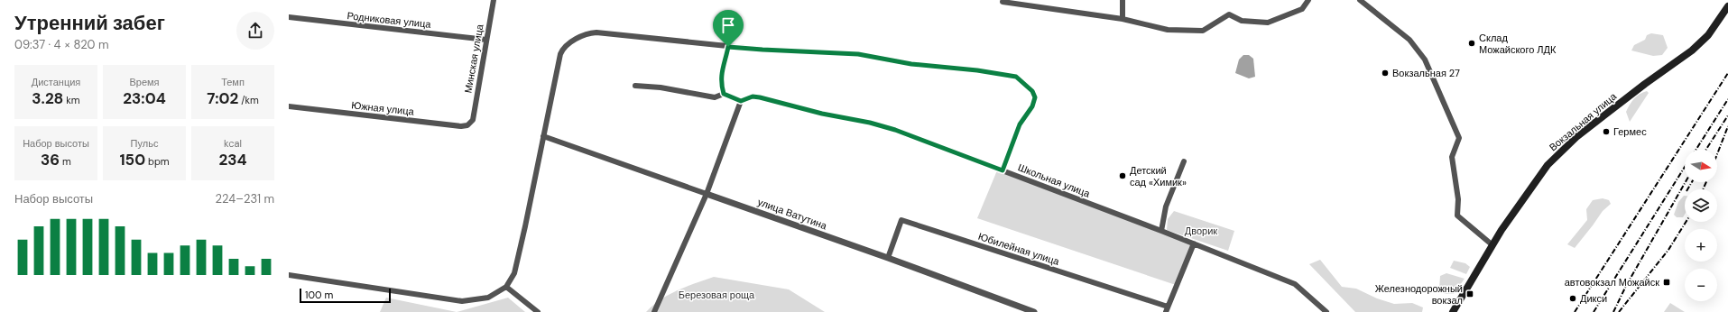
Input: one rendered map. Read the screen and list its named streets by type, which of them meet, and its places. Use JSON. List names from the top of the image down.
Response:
{
  "streets": {
    "main road": ["Вокзальная улица"],
    "street": [
      "Родниковая улица",
      "Минская улица",
      "Южная улица",
      "Школьная улица",
      "улица Ватутина",
      "Юбилейная улица"
    ]
  },
  "crossings": [
    ["Родниковая улица", "Минская улица"],
    ["Минская улица", "Южная улица"],
    ["улица Ватутина", "Юбилейная улица"]
  ],
  "parks": ["Дворик", "Березовая роща"],
  "places": {
    "other": [
      "Склад Можайского ЛДК",
      "Вокзальная 27",
      "Гермес",
      "Детский сад «Химик»",
      "Дикси"
    ],
    "transit": ["автовокзал Можайск", "Железнодорожный вокзал"]
  },
  "scale_bar": "100 m",
  "north": "right",
  "page": {
    "heading": ["Утренний забег", "09:37 · 4 × 820 m"],
    "stats": [
      ["Дистанция", "3.28 km"],
      ["Время", "23:04"],
      ["Темп", "7:02 /km"],
      ["Набор высоты", "36 m"],
      ["Пульс", "150 bpm"],
      ["kcal", "234"]
    ],
    "map_buttons": ["+", "−"],
    "chart": ["Набор высоты", "224–231 m"],
    "scale": "100 m"
  }
}
